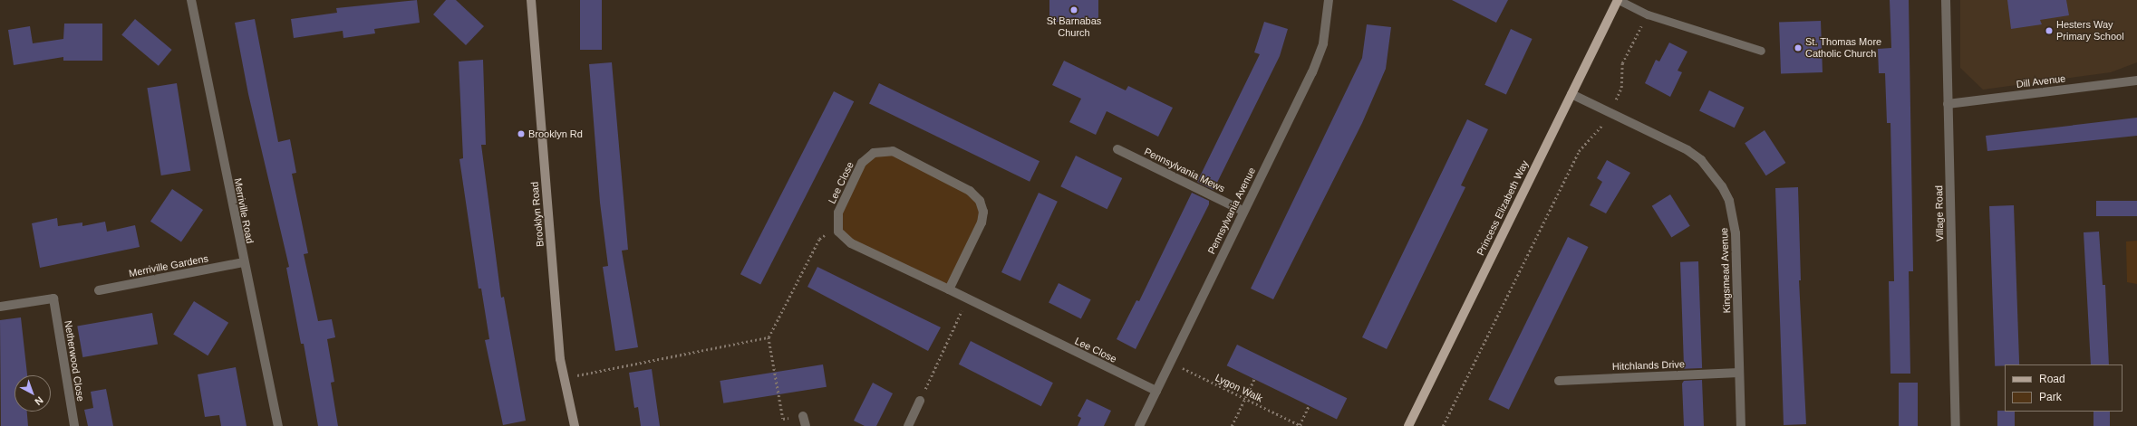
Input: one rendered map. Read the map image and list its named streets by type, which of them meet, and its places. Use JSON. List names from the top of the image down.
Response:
{
  "streets": {
    "main road": ["Princess Elizabeth Way"],
    "street": [
      "Dill Avenue",
      "Pennsylvania Mews",
      "Lee Close",
      "Merriville Road",
      "Pennsylvania Avenue",
      "Village Road",
      "Brooklyn Road",
      "Merriville Gardens",
      "Kingsmead Avenue",
      "Netherwood Close",
      "Hitchlands Drive"
    ],
    "path": ["Lygon Walk"]
  },
  "crossings": [
    ["Dill Avenue", "Village Road"],
    ["Pennsylvania Mews", "Pennsylvania Avenue"],
    ["Lee Close", "Pennsylvania Avenue"],
    ["Princess Elizabeth Way", "Kingsmead Avenue"],
    ["Merriville Road", "Merriville Gardens"],
    ["Pennsylvania Avenue", "Lygon Walk"],
    ["Kingsmead Avenue", "Hitchlands Drive"]
  ],
  "places": [
    "St Barnabas Church",
    "Hesters Way Primary School",
    "St. Thomas More Catholic Church",
    "Brooklyn Rd"
  ],
  "legend": ["Road", "Park"],
  "north": "bottom right"
}
